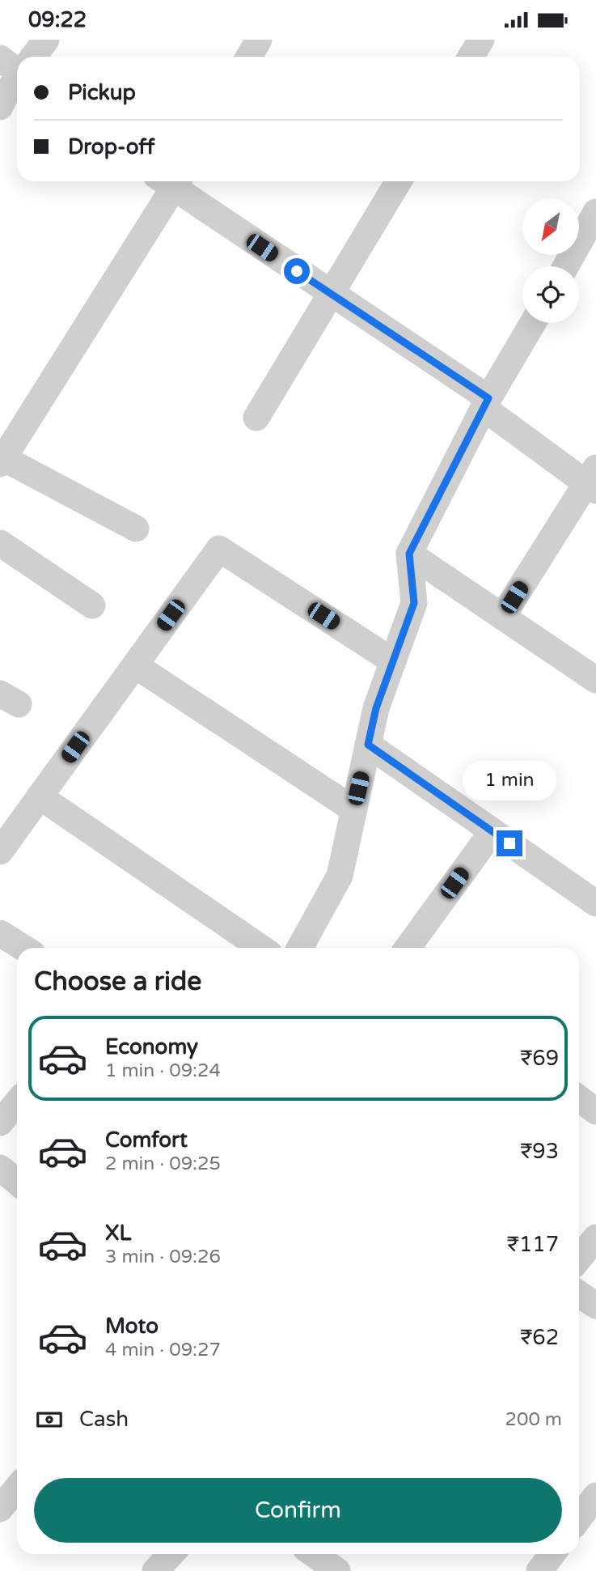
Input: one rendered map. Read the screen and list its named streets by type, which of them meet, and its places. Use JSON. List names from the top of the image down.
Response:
{
  "north": "bottom left",
  "page": {
    "status": "09:22",
    "banner": ["Pickup", "Drop-off"],
    "bubble": "1 min",
    "heading": "Choose a ride",
    "list": [
      {
        "name": "Economy",
        "note": "1 min · 09:24",
        "value": "₹69"
      },
      {
        "name": "Comfort",
        "note": "2 min · 09:25",
        "value": "₹93"
      },
      {
        "name": "XL",
        "note": "3 min · 09:26",
        "value": "₹117"
      },
      {
        "name": "Moto",
        "note": "4 min · 09:27",
        "value": "₹62"
      }
    ],
    "pay": ["Cash", "200 m"],
    "buttons": "Confirm"
  }
}
